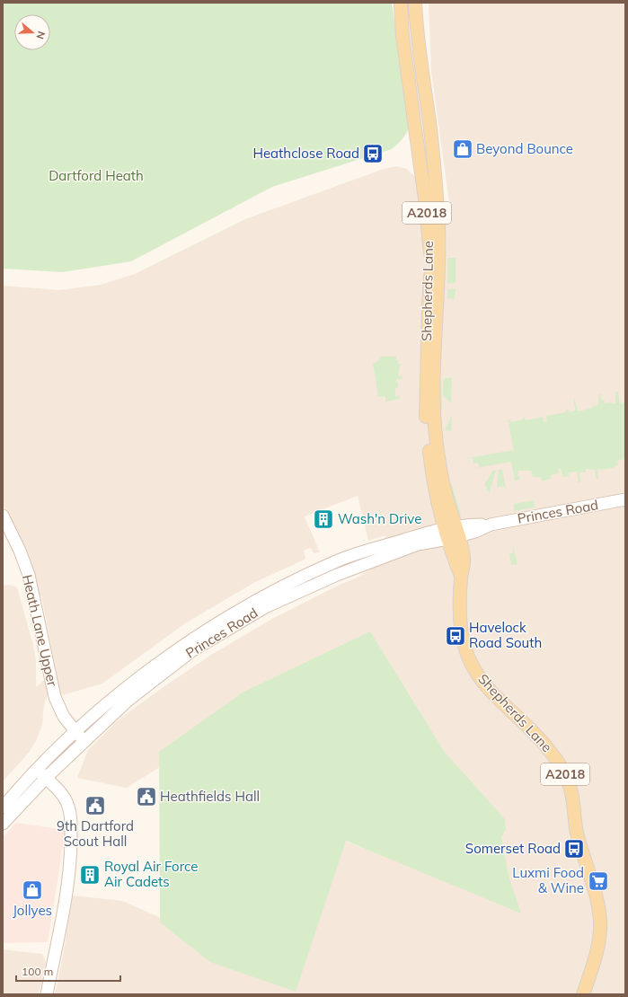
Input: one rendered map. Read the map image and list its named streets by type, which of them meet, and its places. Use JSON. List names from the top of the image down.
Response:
{
  "streets": {
    "main road": [
      "A2018",
      "Shepherds Lane",
      "Princes Road",
      "Heath Lane Upper"
    ]
  },
  "crossings": [
    ["Shepherds Lane", "Princes Road"],
    ["Princes Road", "Heath Lane Upper"]
  ],
  "parks": ["Dartford Heath"],
  "places": {
    "shop": ["Beyond Bounce", "Jollyes"],
    "bus stop": ["Heathclose Road", "Havelock Road South", "Somerset Road"],
    "building": ["Wash'n Drive", "Royal Air Force Air Cadets"],
    "public building": ["Heathfields Hall", "9th Dartford Scout Hall"],
    "supermarket": ["Luxmi Food & Wine"]
  },
  "scale_bar": "100 m",
  "north": "right"
}
